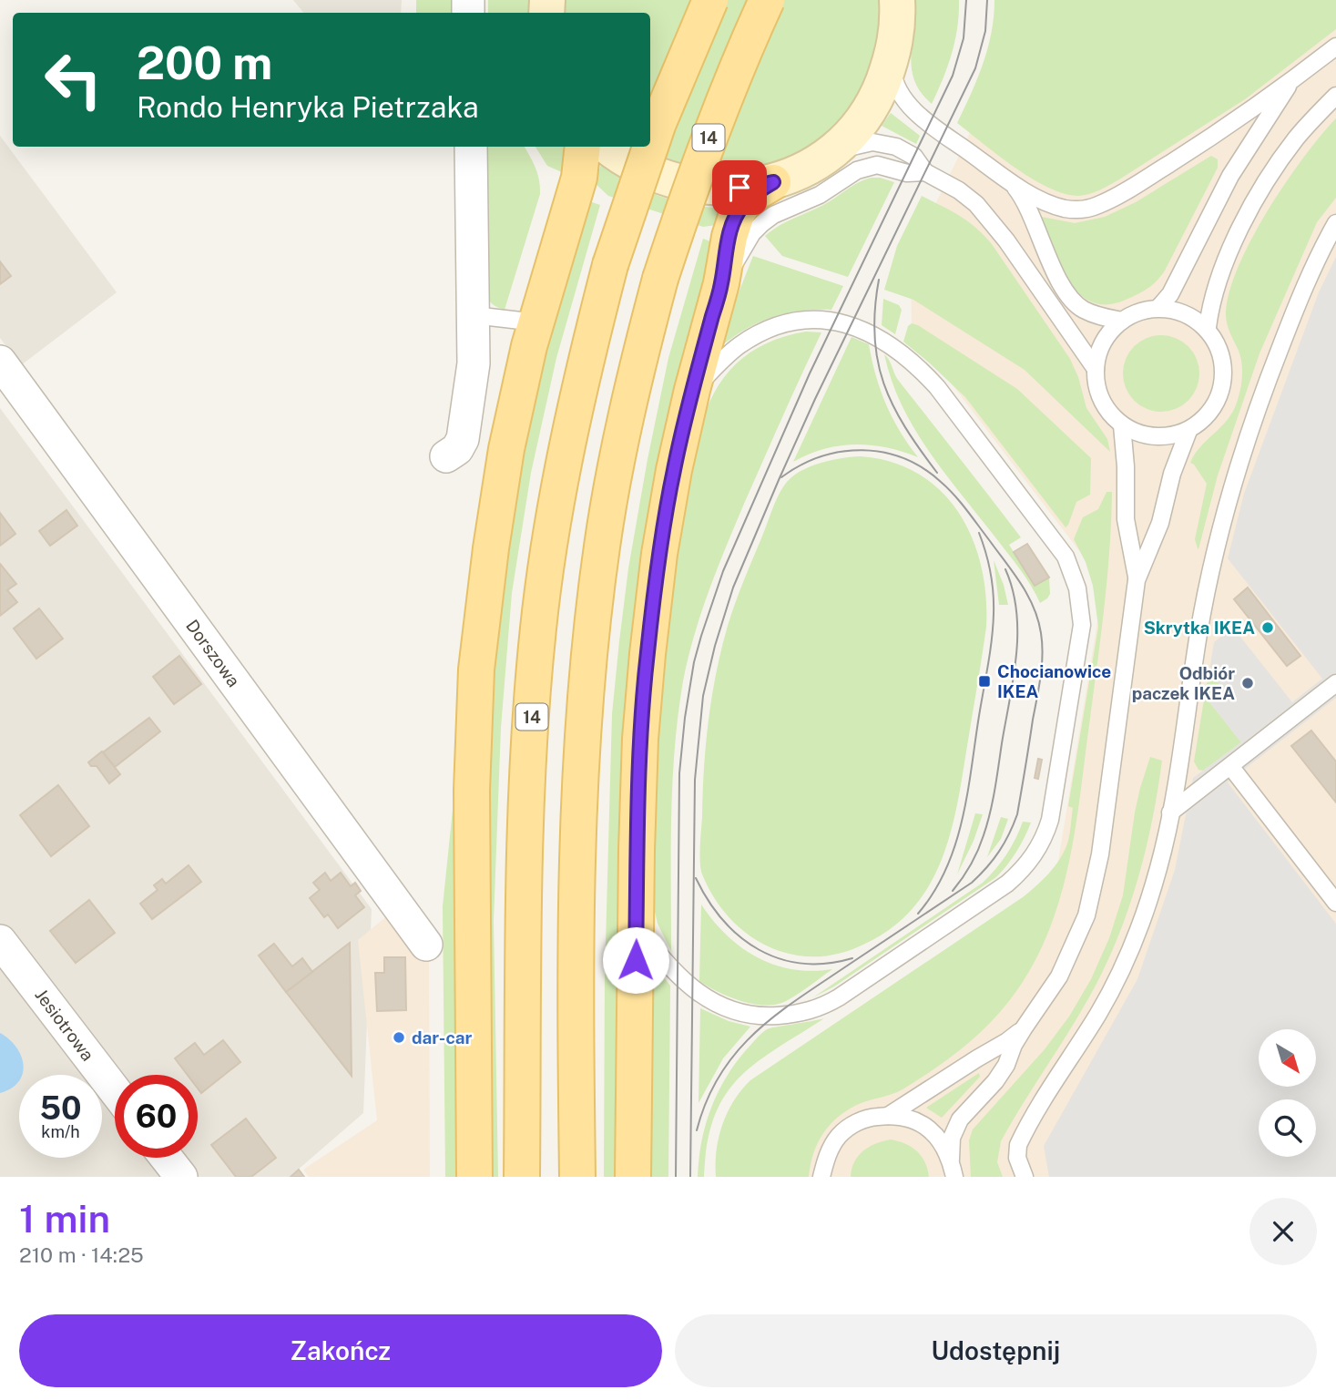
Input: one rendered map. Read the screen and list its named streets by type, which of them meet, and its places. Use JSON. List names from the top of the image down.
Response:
{
  "streets": {
    "main road": ["14"],
    "street": ["Dorszowa", "Jesiotrowa"]
  },
  "places": {
    "other": ["Skrytka IKEA", "Odbiór paczek IKEA", "dar-car"],
    "transit": ["Chocianowice IKEA"]
  },
  "north": "bottom right",
  "page": {
    "turn": ["200 m", "Rondo Henryka Pietrzaka"],
    "speed": "50 km/h",
    "limit": "60",
    "heading": ["1 min", "210 m · 14:25"],
    "buttons": ["Zakończ", "Udostępnij"]
  }
}
